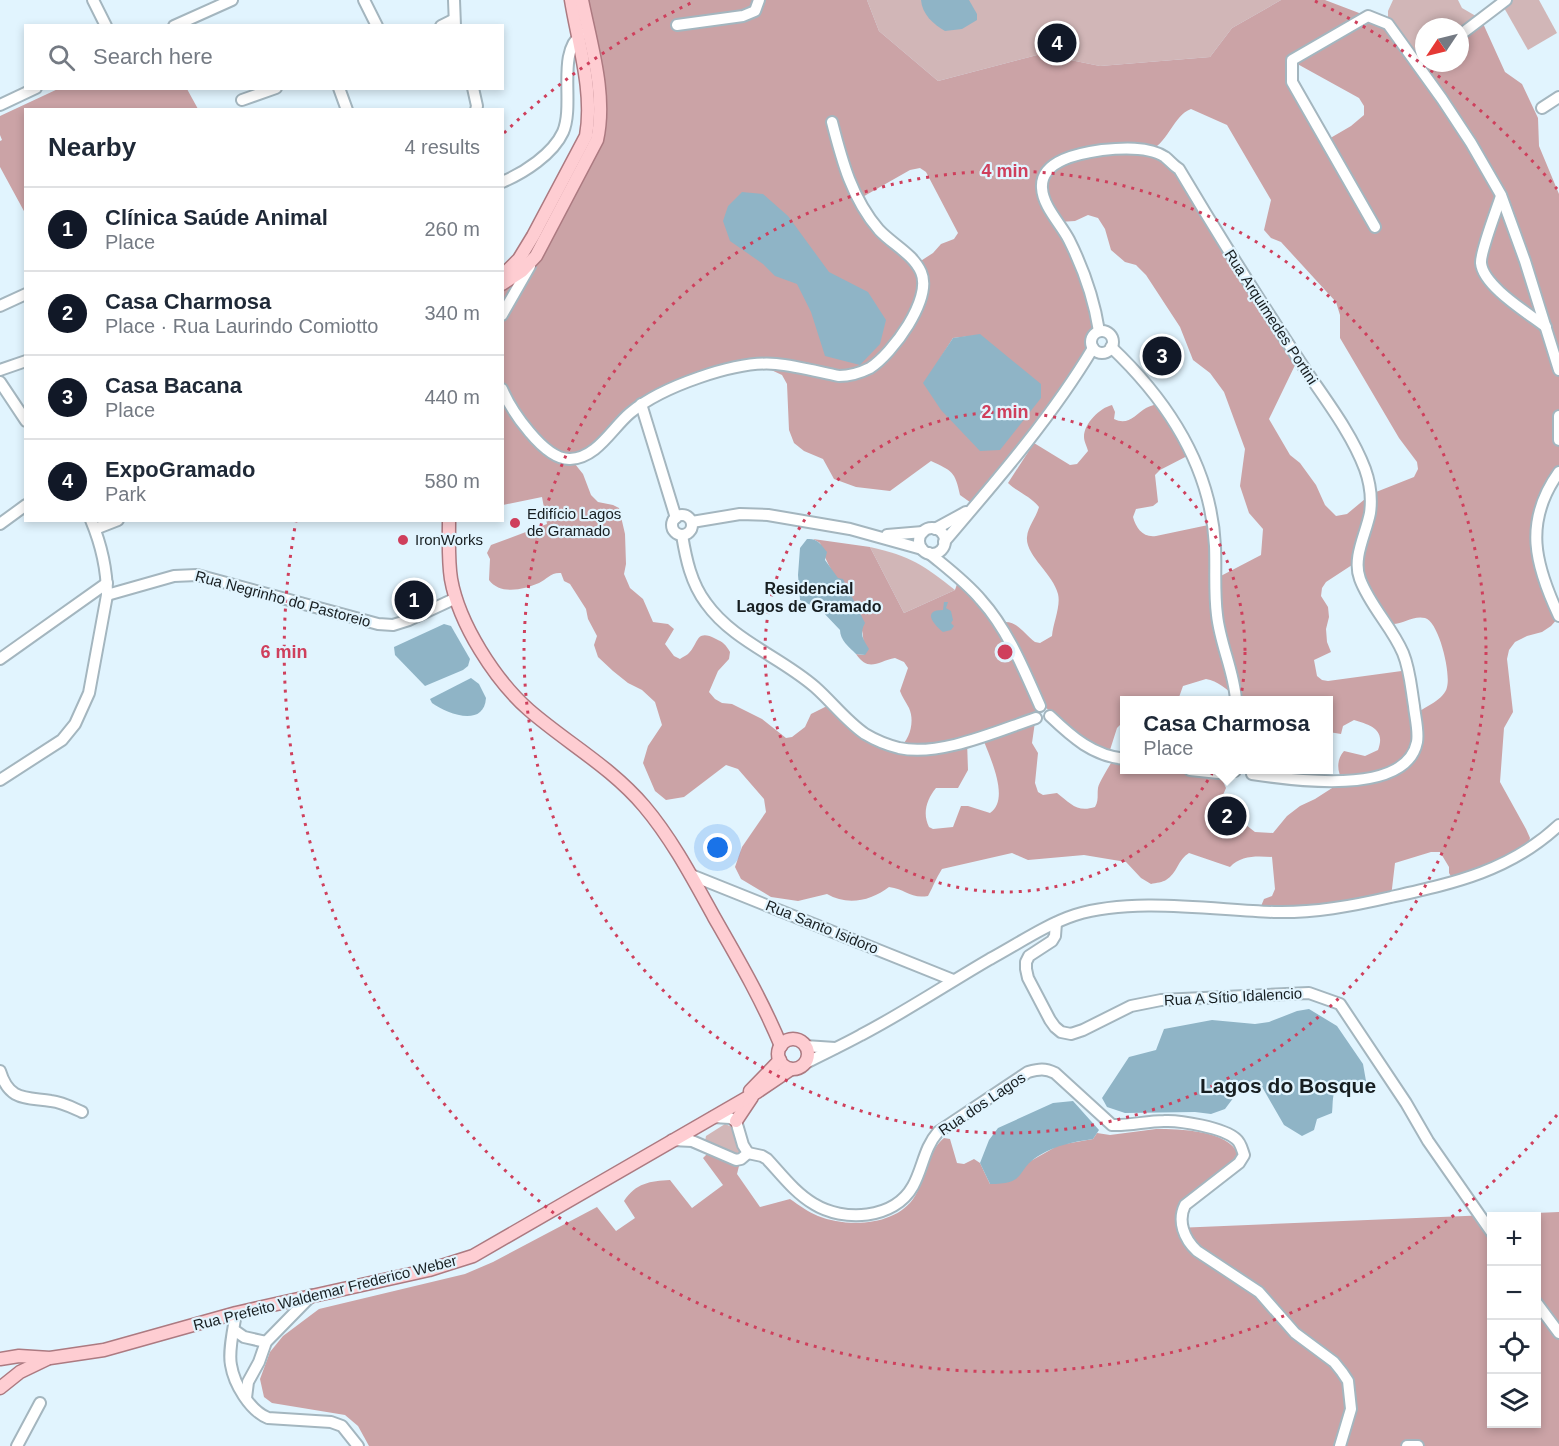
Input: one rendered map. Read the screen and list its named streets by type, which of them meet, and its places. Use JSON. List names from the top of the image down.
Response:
{
  "streets": {
    "main road": ["Rua Prefeito Waldemar Frederico Weber"],
    "street": [
      "Rua Arquimedes Portini",
      "Rua Negrinho do Pastoreio",
      "Rua Santo Isidoro",
      "Rua A Sítio Idalencio",
      "Rua dos Lagos"
    ]
  },
  "districts": ["Residencial Lagos de Gramado", "Lagos do Bosque"],
  "places": ["Edifício Lagos de Gramado", "IronWorks"],
  "north": "bottom left",
  "page": {
    "pins": [
      "4",
      "3",
      "1",
      "2"
    ],
    "search": "Search here",
    "heading": ["Nearby", "4 results"],
    "list": [
      {
        "mark": "1",
        "name": "Clínica Saúde Animal",
        "note": "Place",
        "value": "260 m"
      },
      {
        "mark": "2",
        "name": "Casa Charmosa",
        "note": "Place · Rua Laurindo Comiotto",
        "value": "340 m"
      },
      {
        "mark": "3",
        "name": "Casa Bacana",
        "note": "Place",
        "value": "440 m"
      },
      {
        "mark": "4",
        "name": "ExpoGramado",
        "note": "Park",
        "value": "580 m"
      }
    ],
    "popup": ["Casa Charmosa", "Place"],
    "map_buttons": ["+", "−"]
  },
  "rings": ["4 min", "2 min", "6 min"]
}
